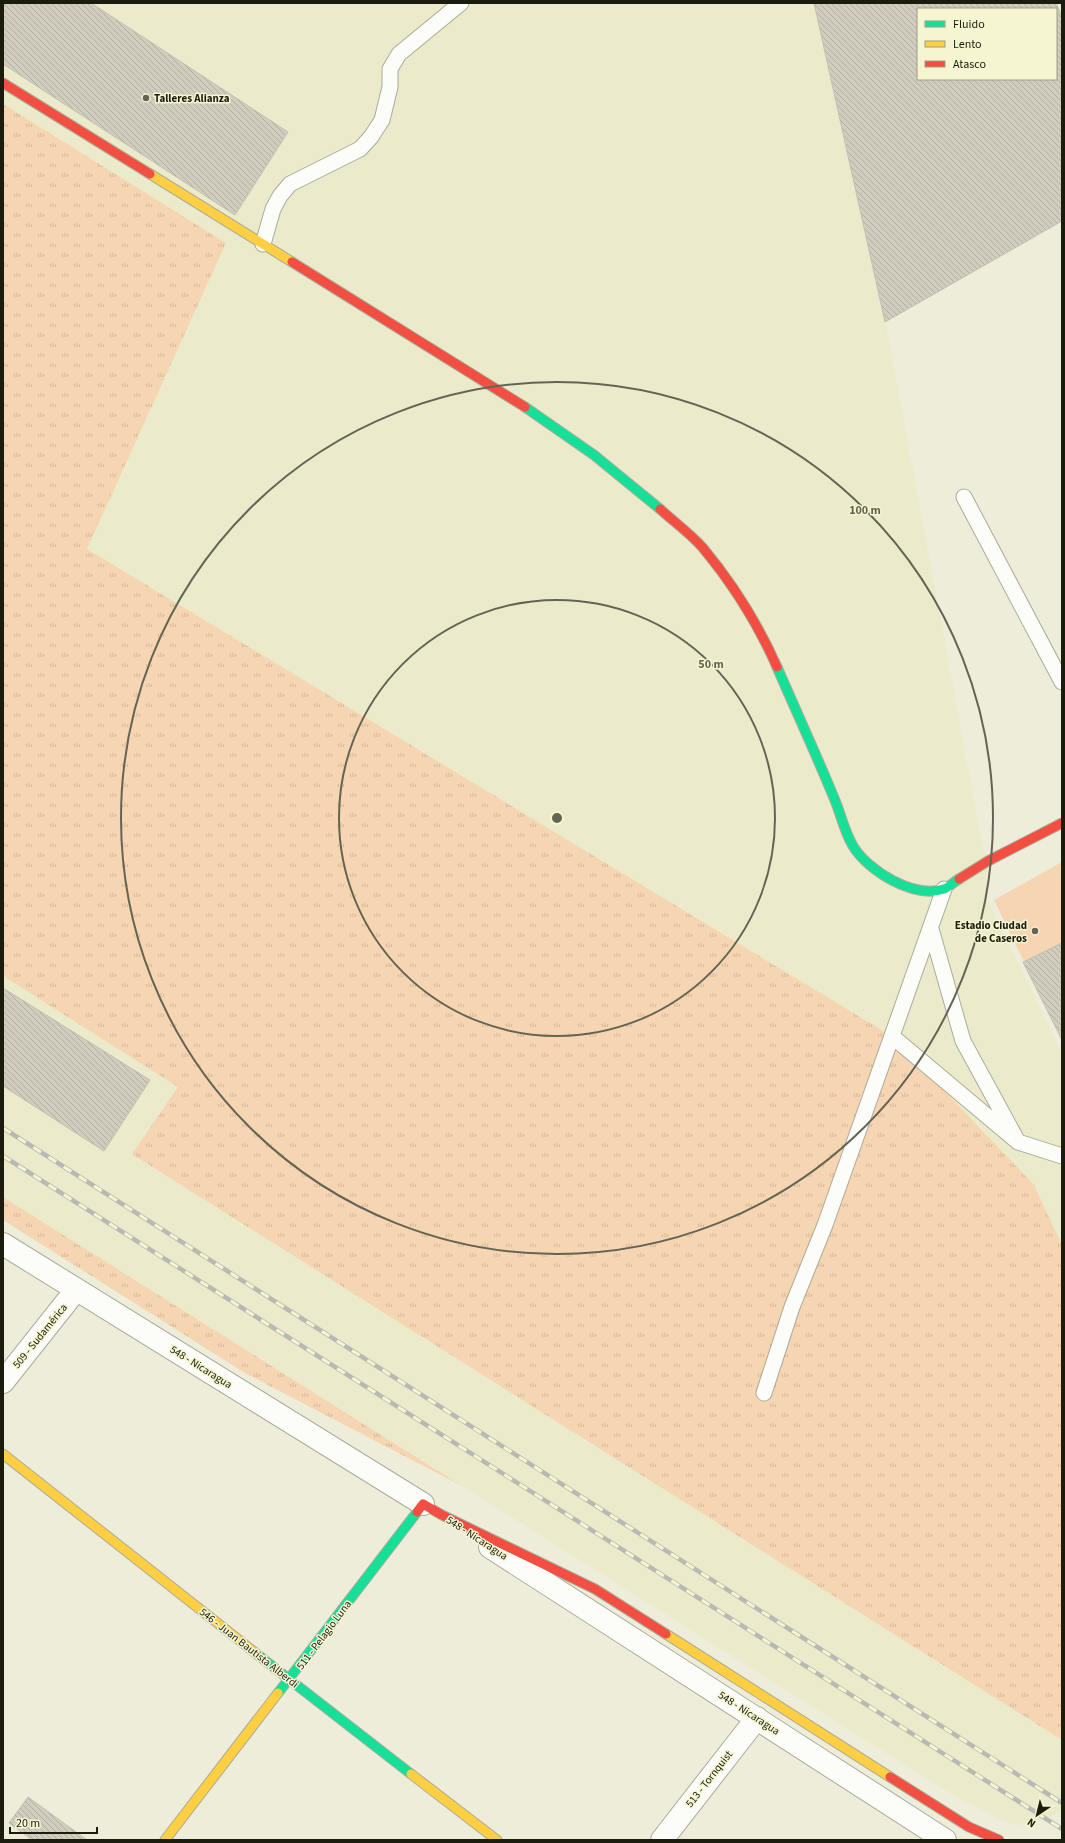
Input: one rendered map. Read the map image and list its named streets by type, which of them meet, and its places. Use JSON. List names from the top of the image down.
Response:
{
  "streets": {
    "street": [
      "509 - Sudamérica",
      "548 - Nicaragua",
      "511 - Pelagio Luna",
      "546 - Juan Bautista Alberdi",
      "513 - Tornquist"
    ]
  },
  "crossings": [
    ["509 - Sudamérica", "548 - Nicaragua"],
    ["548 - Nicaragua", "511 - Pelagio Luna"],
    ["548 - Nicaragua", "513 - Tornquist"],
    ["511 - Pelagio Luna", "546 - Juan Bautista Alberdi"]
  ],
  "places": ["Talleres Alianza", "Estadio Ciudad de Caseros"],
  "legend": ["Fluido", "Lento", "Atasco"],
  "scale_bar": "20 m",
  "north": "bottom left",
  "rings": ["100 m", "50 m"]
}
